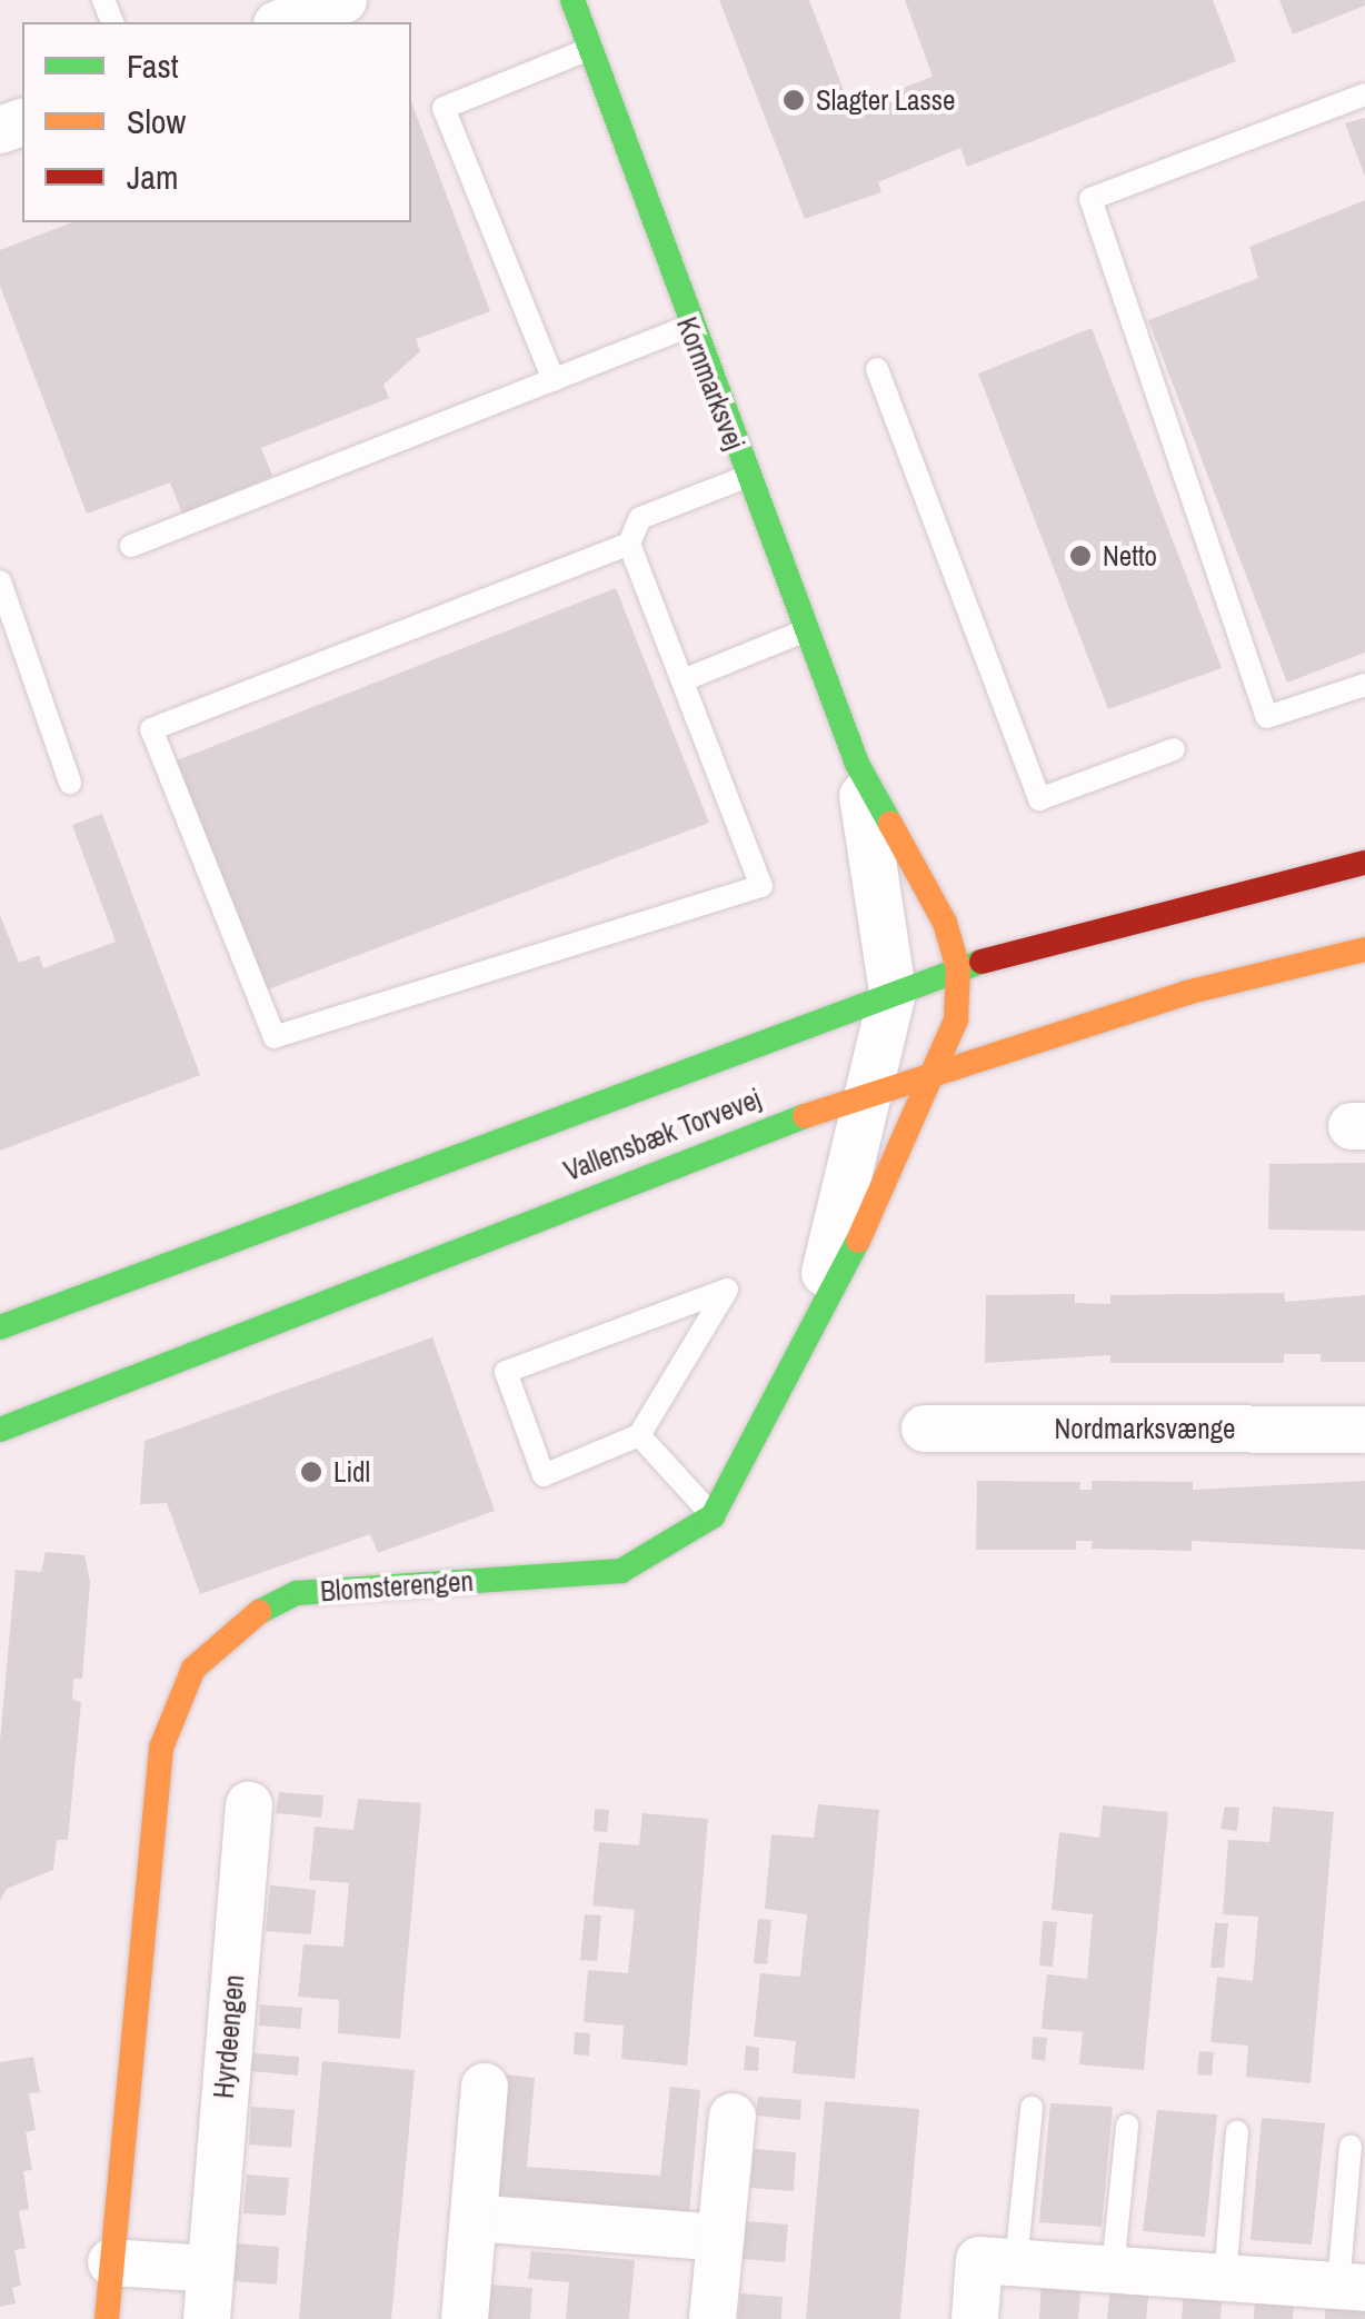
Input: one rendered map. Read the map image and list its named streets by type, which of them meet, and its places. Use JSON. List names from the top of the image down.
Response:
{
  "streets": {
    "street": [
      "Kornmarksvej",
      "Vallensbæk Torvevej",
      "Nordmarksvænge",
      "Blomsterengen",
      "Hyrdeengen"
    ]
  },
  "crossings": [
    ["Kornmarksvej", "Vallensbæk Torvevej"],
    ["Kornmarksvej", "Blomsterengen"],
    ["Vallensbæk Torvevej", "Blomsterengen"]
  ],
  "places": ["Slagter Lasse", "Netto", "Lidl"],
  "legend": ["Fast", "Slow", "Jam"]
}
